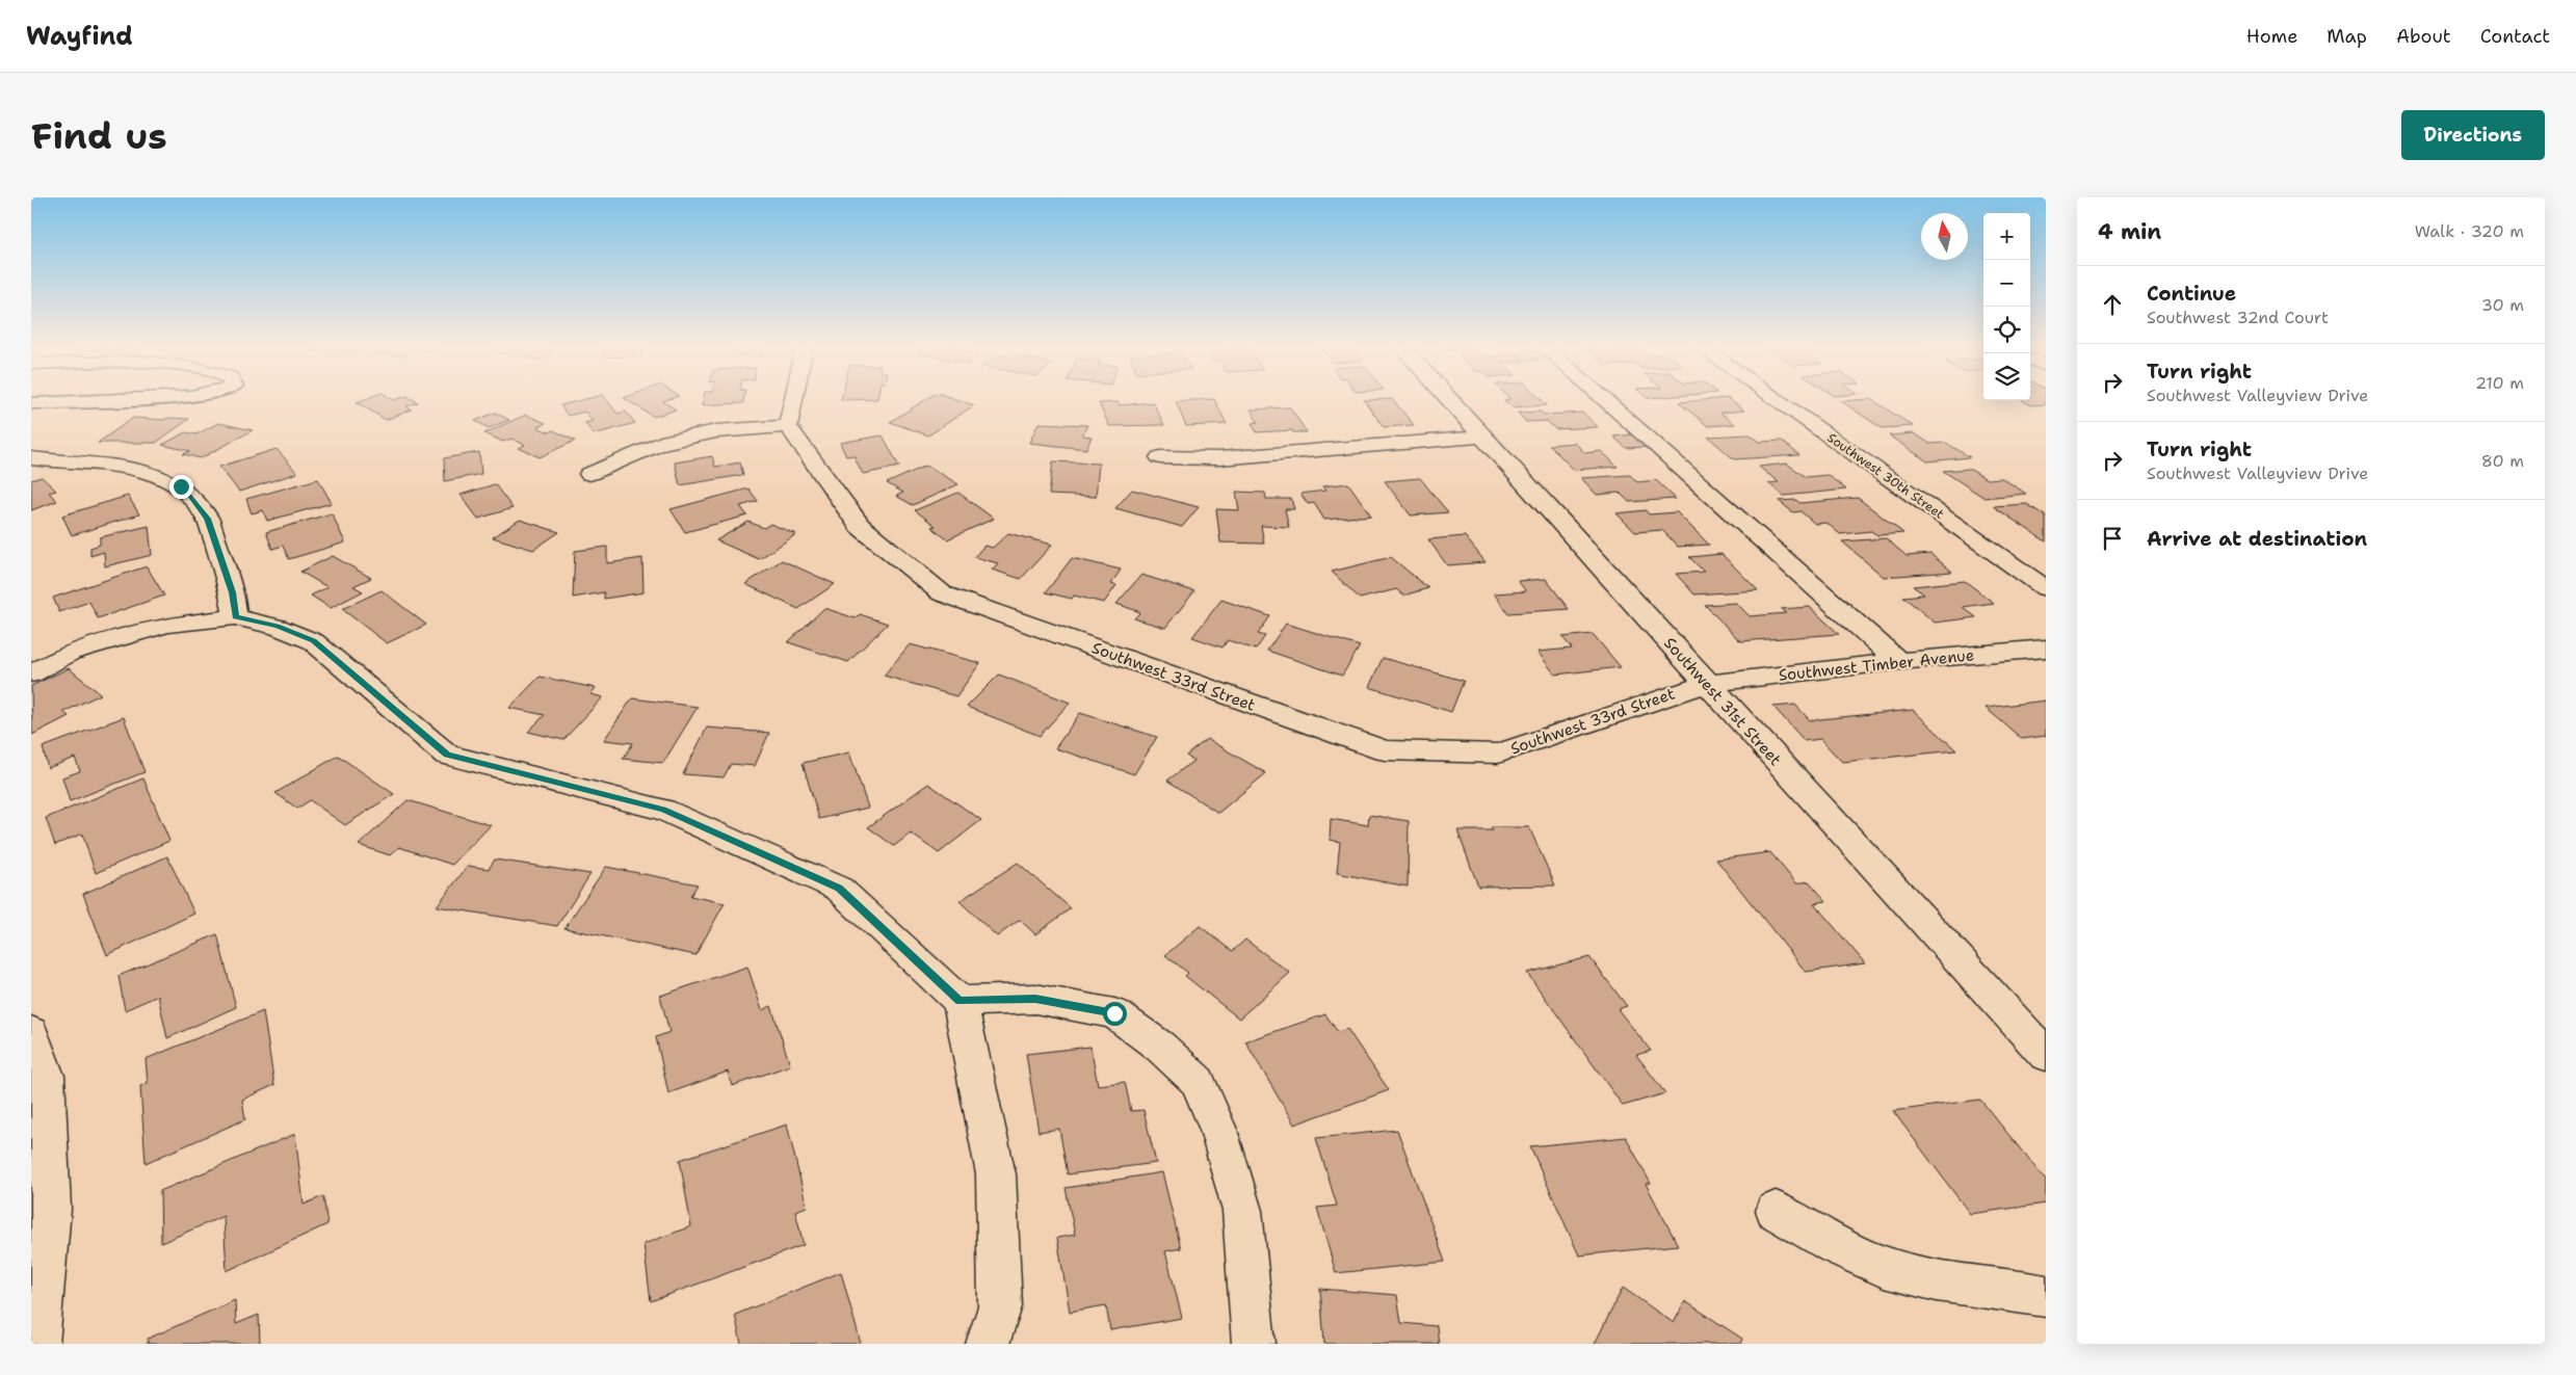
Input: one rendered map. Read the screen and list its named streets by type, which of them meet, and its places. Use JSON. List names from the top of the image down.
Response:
{
  "streets": {
    "street": [
      "Southwest 30th Street",
      "Southwest Timber Avenue",
      "Southwest 33rd Street",
      "Southwest 31st Street"
    ]
  },
  "crossings": [
    ["Southwest Timber Avenue", "Southwest 33rd Street"],
    ["Southwest Timber Avenue", "Southwest 31st Street"],
    ["Southwest 33rd Street", "Southwest 31st Street"]
  ],
  "north": "top",
  "page": {
    "header": "Wayfind",
    "nav": [
      "Home",
      "Map",
      "About",
      "Contact"
    ],
    "buttons": "Directions",
    "title": "Find us",
    "heading": ["4 min", "Walk · 320 m"],
    "map_buttons": ["+", "−"],
    "list": [
      ["Continue", "Southwest 32nd Court", "30 m"],
      ["Turn right", "Southwest Valleyview Drive", "210 m"],
      ["Turn right", "Southwest Valleyview Drive", "80 m"],
      "Arrive at destination"
    ]
  }
}
